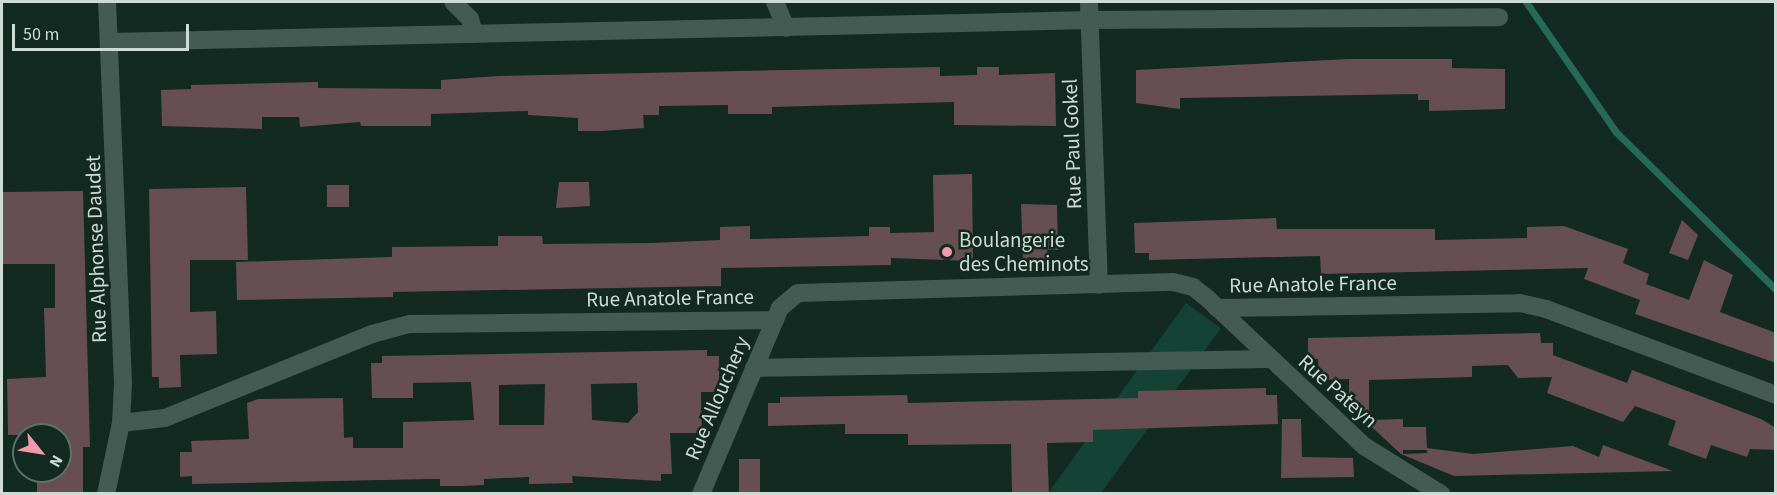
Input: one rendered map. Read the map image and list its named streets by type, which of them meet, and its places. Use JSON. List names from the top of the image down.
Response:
{
  "streets": {
    "street": [
      "Rue Paul Gokel",
      "Rue Alphonse Daudet",
      "Rue Anatole France",
      "Rue Pateyn",
      "Rue Allouchery"
    ]
  },
  "crossings": [
    ["Rue Paul Gokel", "Rue Anatole France"],
    ["Rue Alphonse Daudet", "Rue Anatole France"],
    ["Rue Anatole France", "Rue Pateyn"],
    ["Rue Anatole France", "Rue Allouchery"]
  ],
  "places": ["Boulangerie des Cheminots"],
  "scale_bar": "50 m",
  "north": "bottom right"
}
